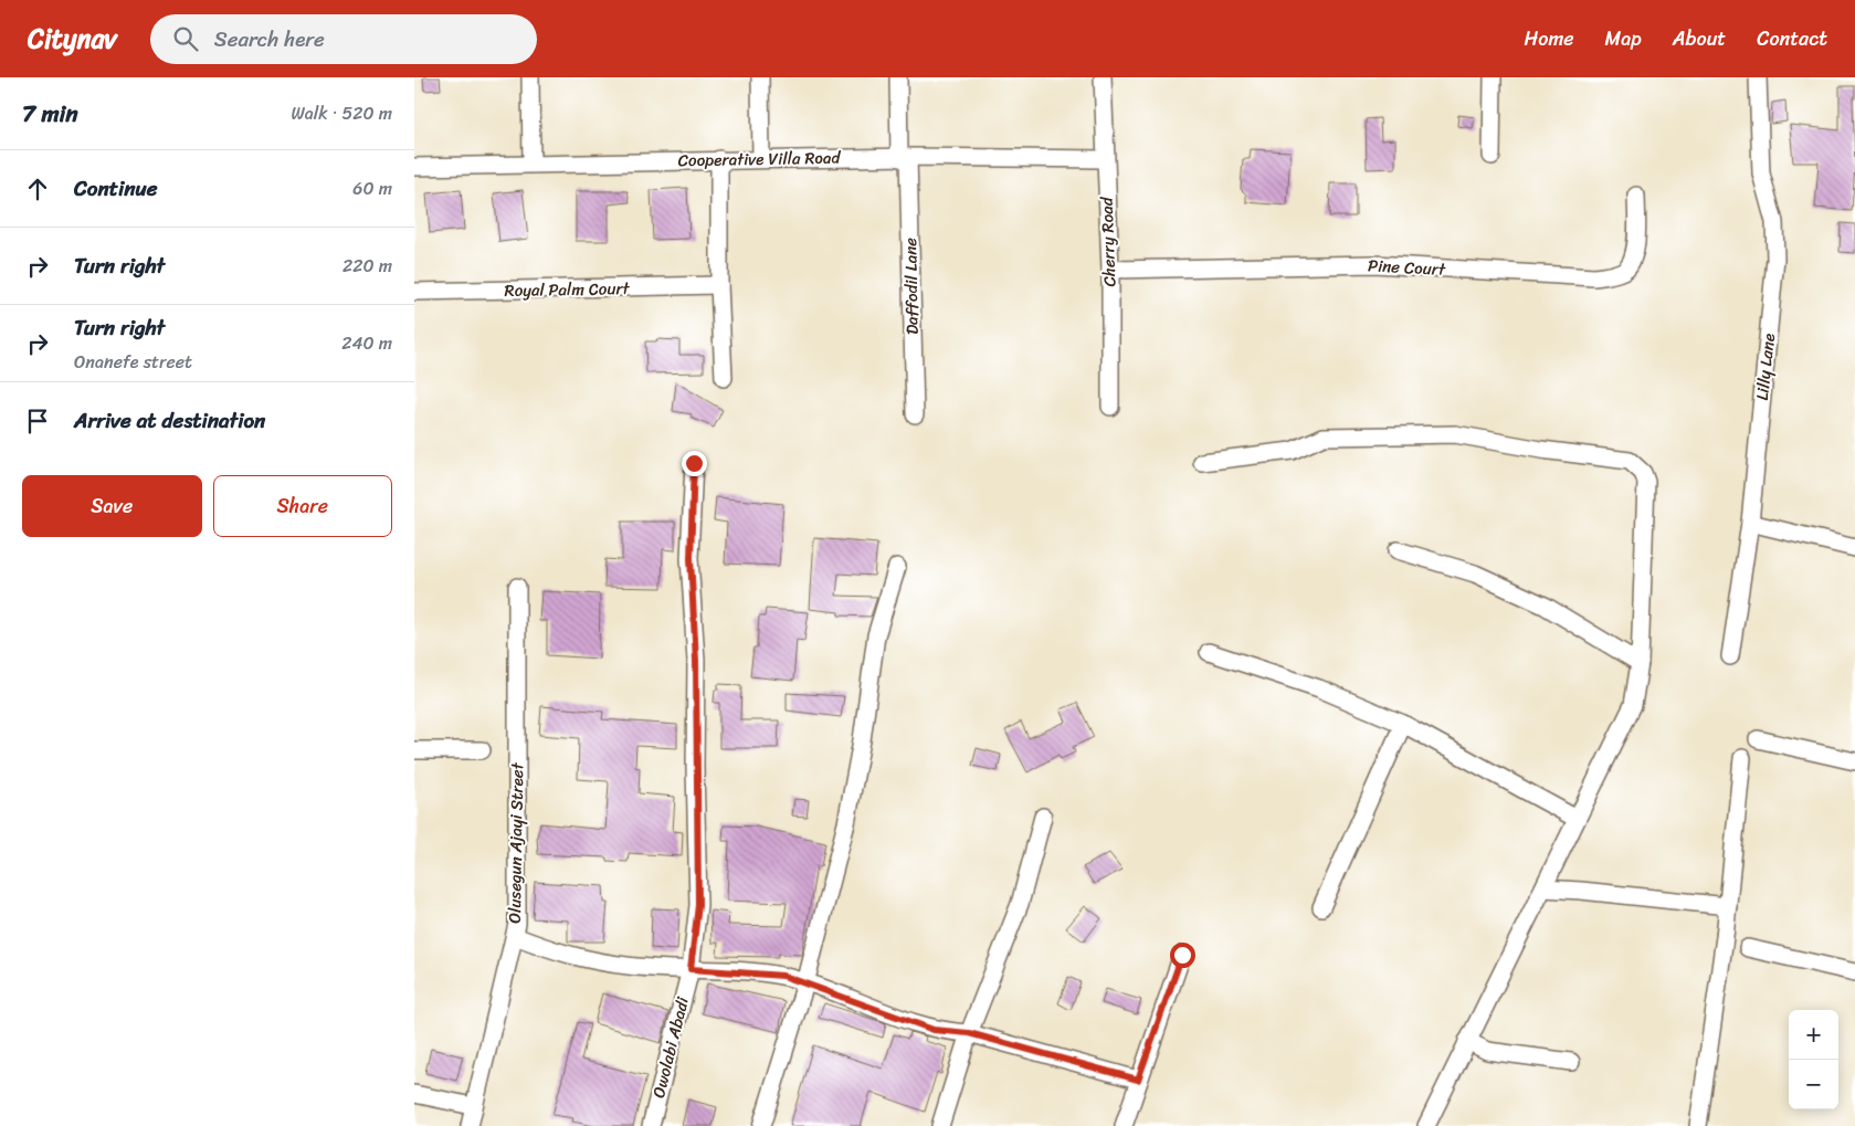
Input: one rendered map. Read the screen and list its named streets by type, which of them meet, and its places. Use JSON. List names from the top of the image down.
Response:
{
  "streets": {
    "street": [
      "Cooperative Villa Road",
      "Cherry Road",
      "Pine Court",
      "Daffodil Lane",
      "Royal Palm Court",
      "Lilly Lane",
      "Olusegun Ajayi Street",
      "Owolabi Abadi"
    ]
  },
  "crossings": [
    ["Cooperative Villa Road", "Cherry Road"],
    ["Cooperative Villa Road", "Daffodil Lane"],
    ["Cherry Road", "Pine Court"]
  ],
  "page": {
    "header": "Citynav",
    "search": "Search here",
    "nav": [
      "Home",
      "Map",
      "About",
      "Contact"
    ],
    "heading": ["7 min", "Walk · 520 m"],
    "list": [
      ["Continue", "60 m"],
      ["Turn right", "220 m"],
      ["Turn right", "Onanefe street", "240 m"],
      "Arrive at destination"
    ],
    "buttons": ["Save", "Share"],
    "map_buttons": ["+", "−"]
  }
}
